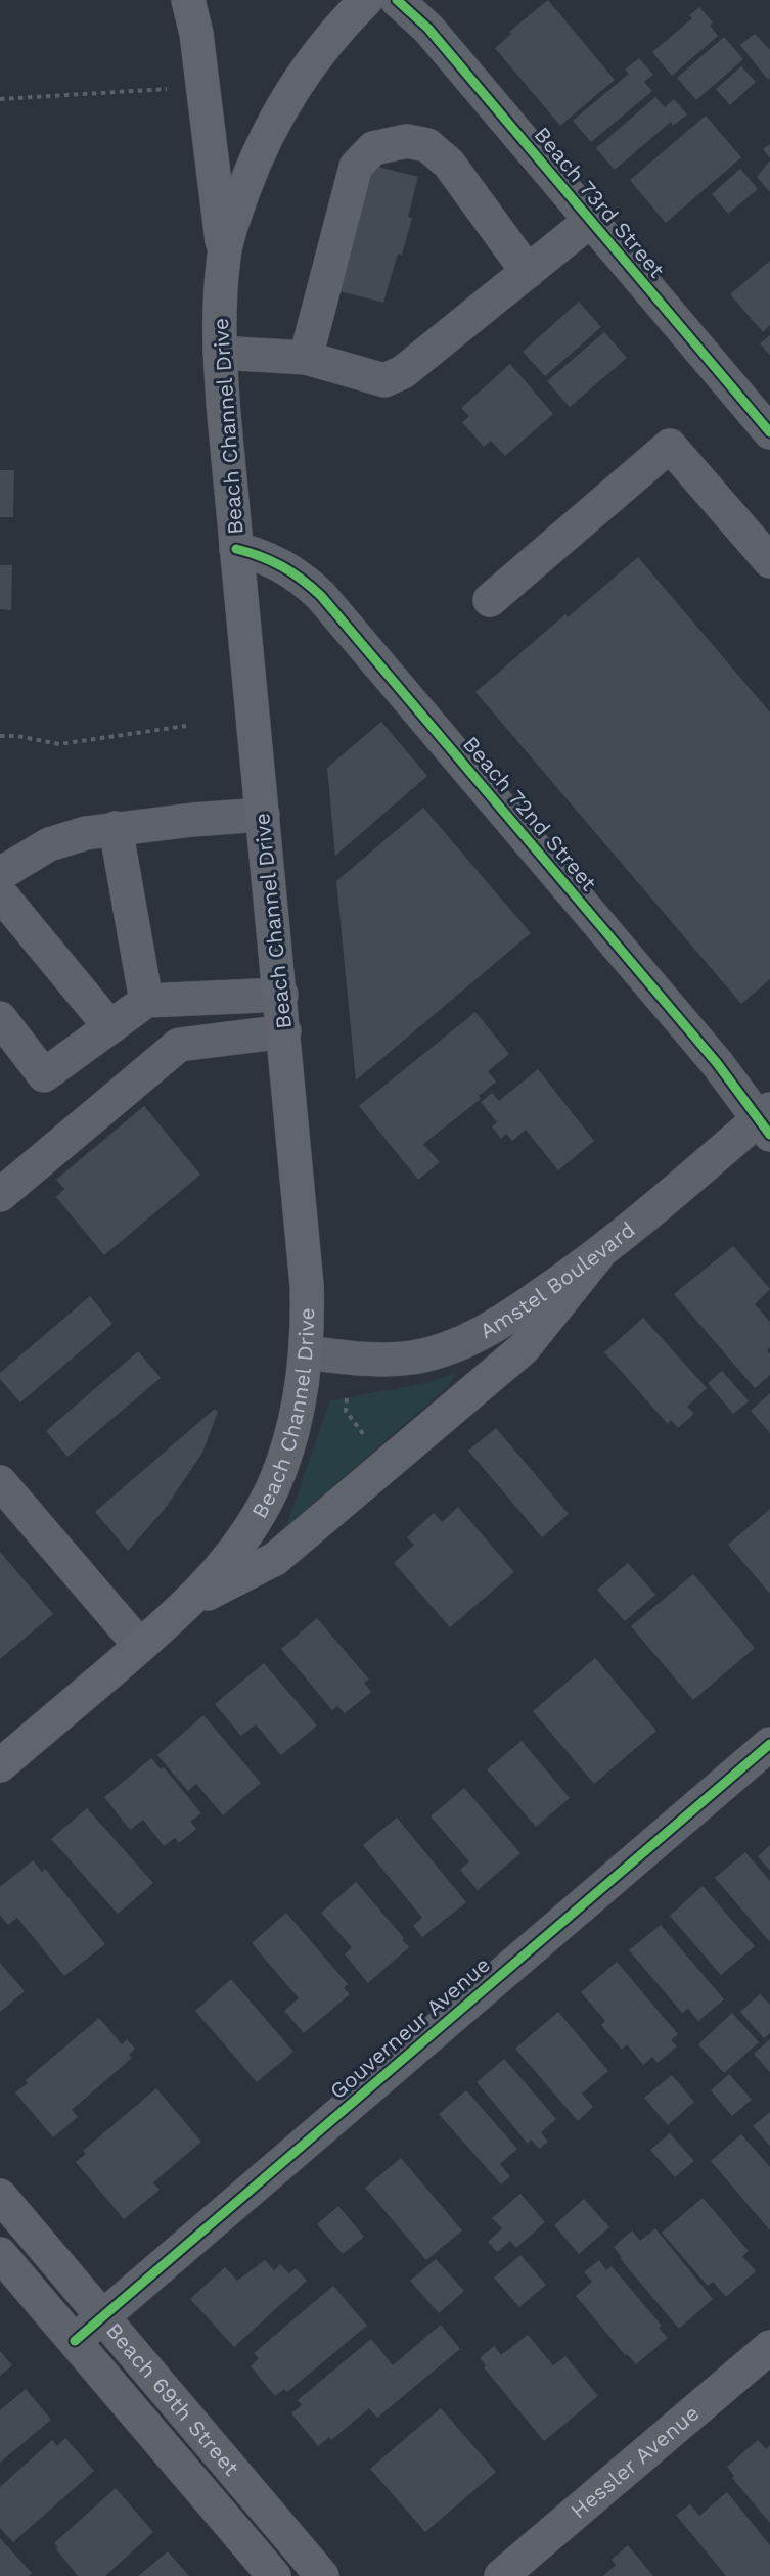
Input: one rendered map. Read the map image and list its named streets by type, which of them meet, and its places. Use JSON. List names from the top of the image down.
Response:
{
  "streets": {
    "main road": ["Beach Channel Drive"],
    "street": [
      "Beach 73rd Street",
      "Beach 72nd Street",
      "Amstel Boulevard",
      "Gouverneur Avenue",
      "Beach 69th Street",
      "Hessler Avenue"
    ]
  },
  "crossings": [
    ["Beach Channel Drive", "Beach 72nd Street"],
    ["Beach Channel Drive", "Amstel Boulevard"],
    ["Beach 72nd Street", "Amstel Boulevard"],
    ["Gouverneur Avenue", "Beach 69th Street"]
  ]
}
